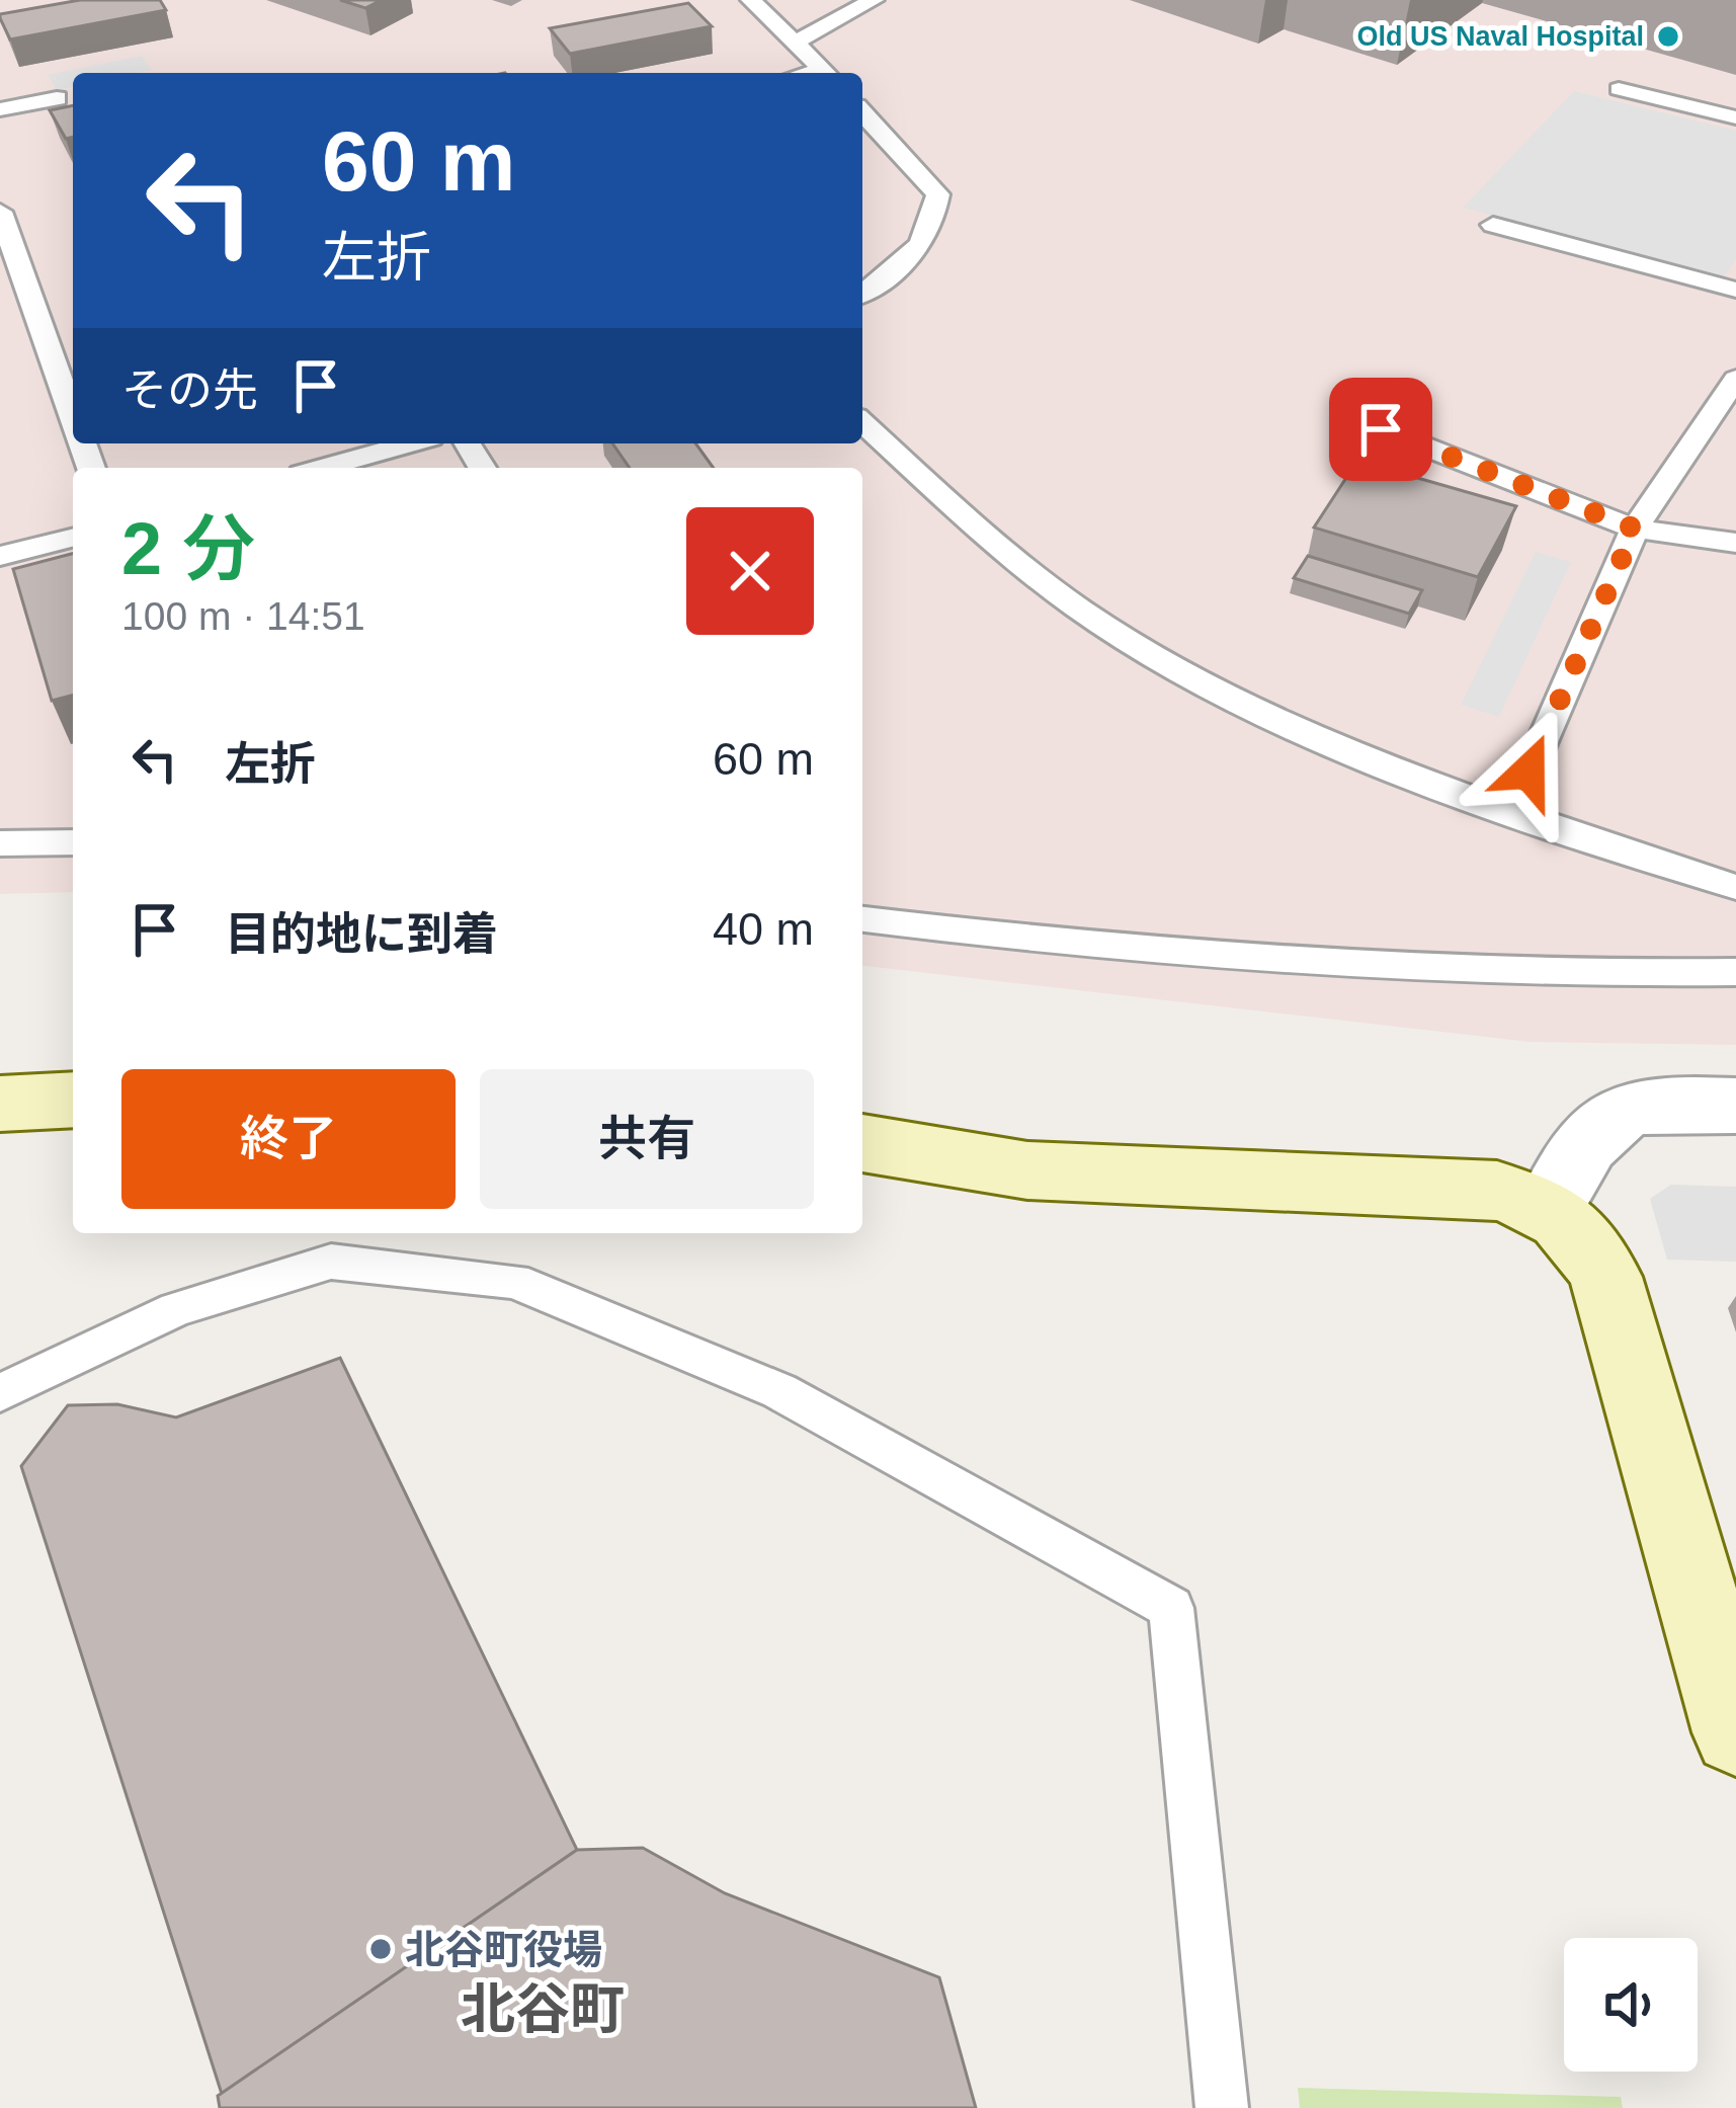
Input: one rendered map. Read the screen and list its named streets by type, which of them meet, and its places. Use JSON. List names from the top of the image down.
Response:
{
  "districts": ["北谷町"],
  "places": ["Old US Naval Hospital", "北谷町役場"],
  "page": {
    "turn": ["60 m", "左折"],
    "then": "その先",
    "heading": ["2 分", "100 m · 14:51"],
    "list": [
      {
        "name": "左折",
        "value": "60 m"
      },
      {
        "name": "目的地に到着",
        "value": "40 m"
      }
    ],
    "buttons": ["終了", "共有"]
  }
}
